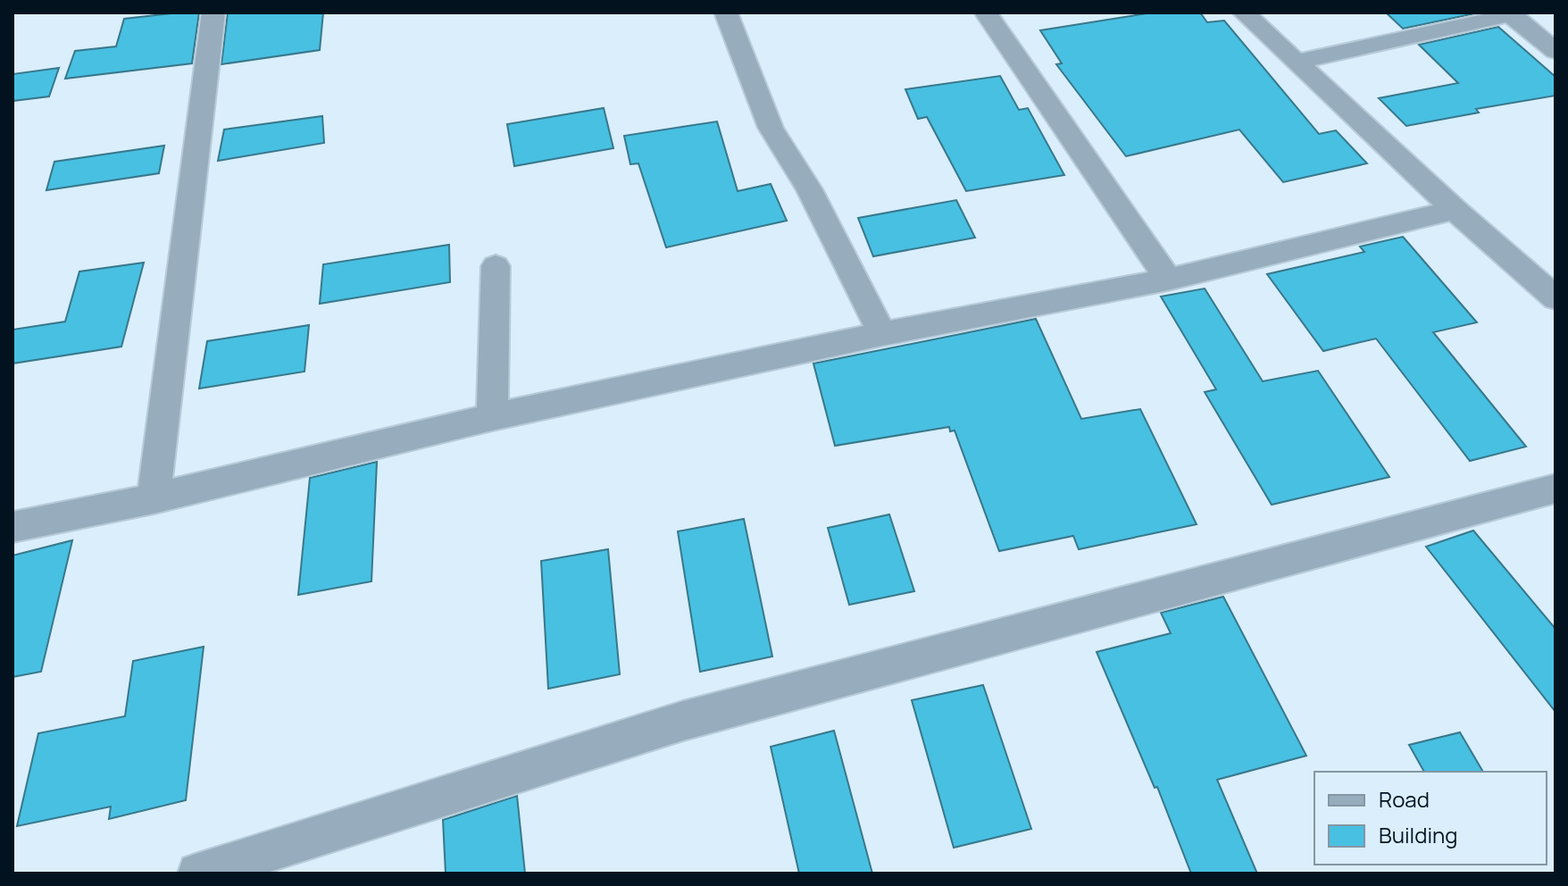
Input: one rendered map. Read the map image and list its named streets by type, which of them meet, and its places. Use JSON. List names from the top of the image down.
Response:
{
  "legend": ["Road", "Building"]
}
